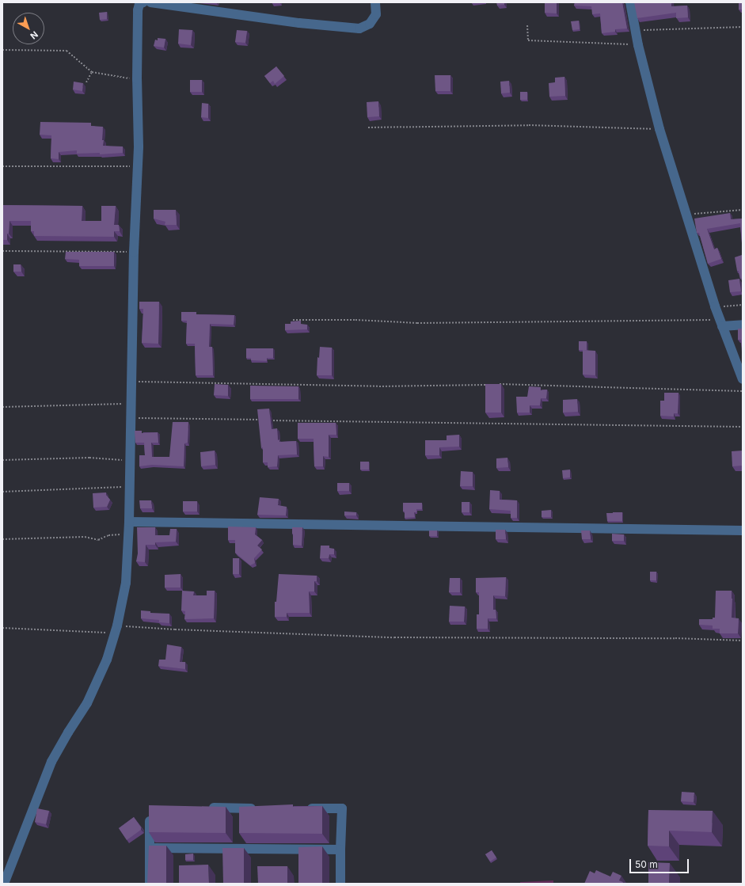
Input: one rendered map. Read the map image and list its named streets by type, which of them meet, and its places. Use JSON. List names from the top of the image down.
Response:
{
  "scale_bar": "50 m",
  "north": "bottom right"
}
